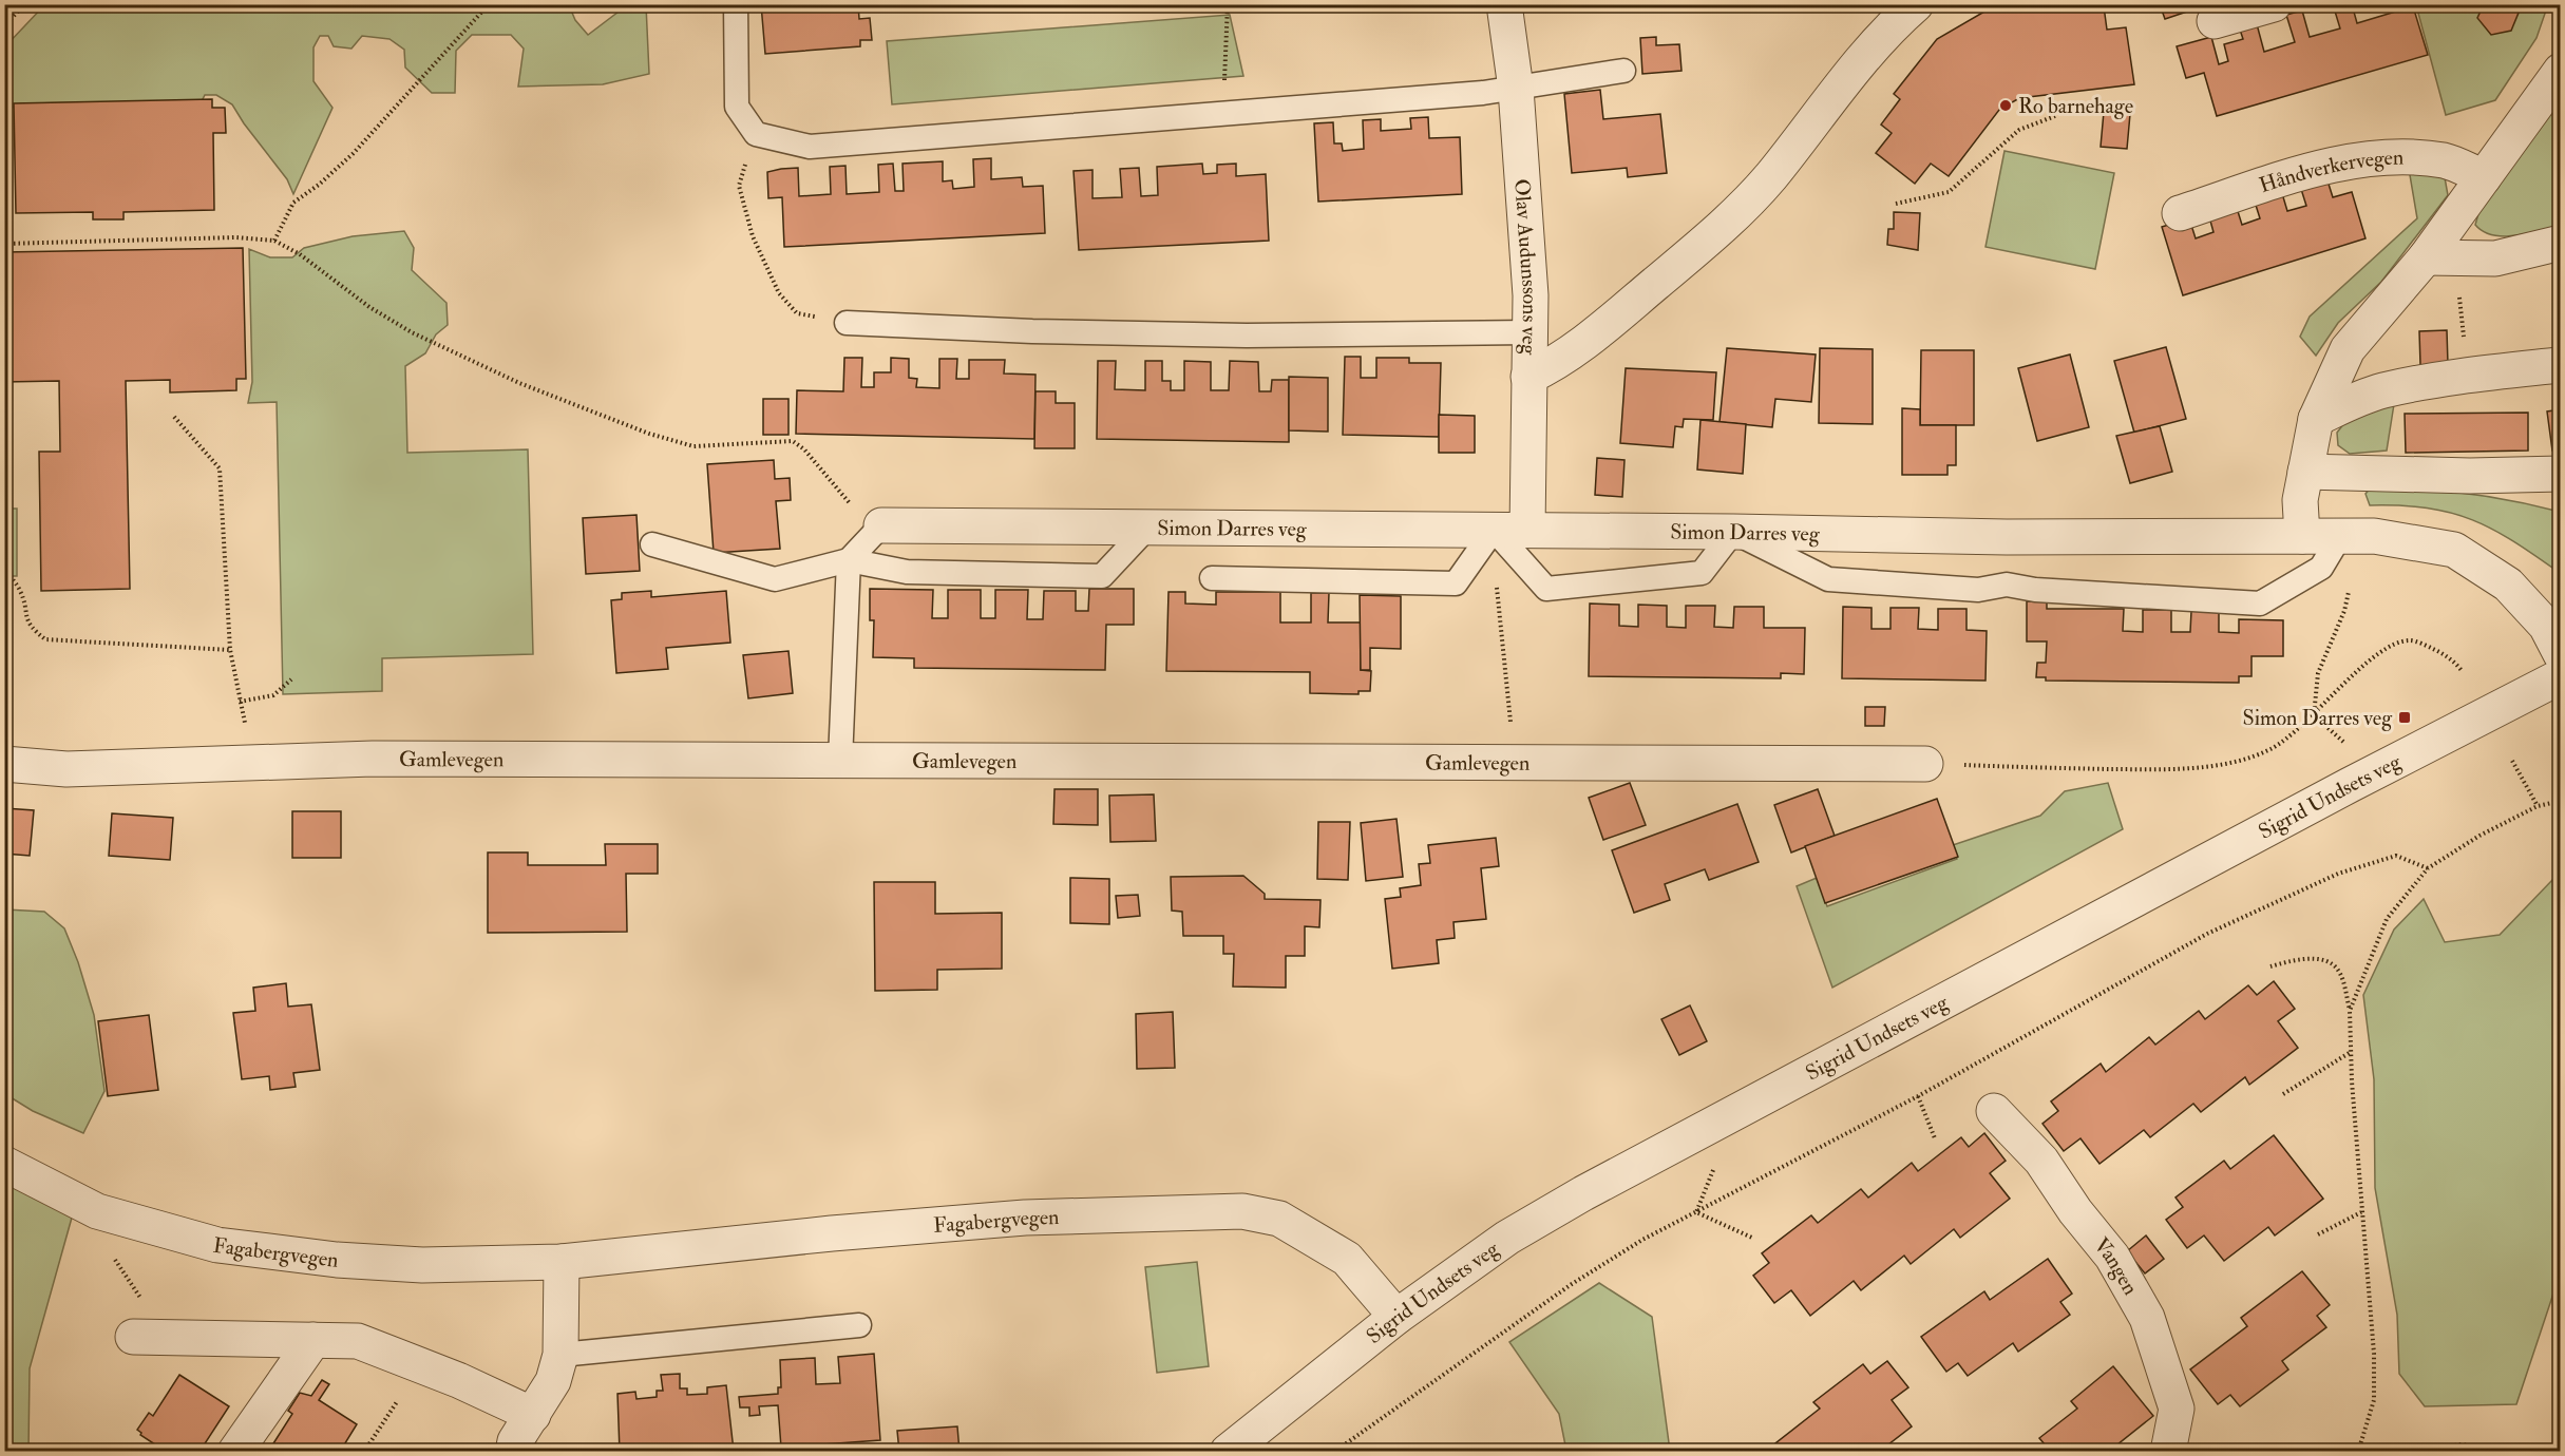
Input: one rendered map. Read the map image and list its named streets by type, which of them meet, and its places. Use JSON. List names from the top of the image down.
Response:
{
  "streets": {
    "street": [
      "Håndverkervegen",
      "Olav Audunssons veg",
      "Simon Darres veg",
      "Gamlevegen",
      "Sigrid Undsets veg",
      "Fagabergvegen",
      "Vangen"
    ]
  },
  "crossings": [
    ["Olav Audunssons veg", "Simon Darres veg"],
    ["Sigrid Undsets veg", "Fagabergvegen"]
  ],
  "places": {
    "other": ["Ro barnehage"],
    "transit": ["Simon Darres veg"]
  }
}
